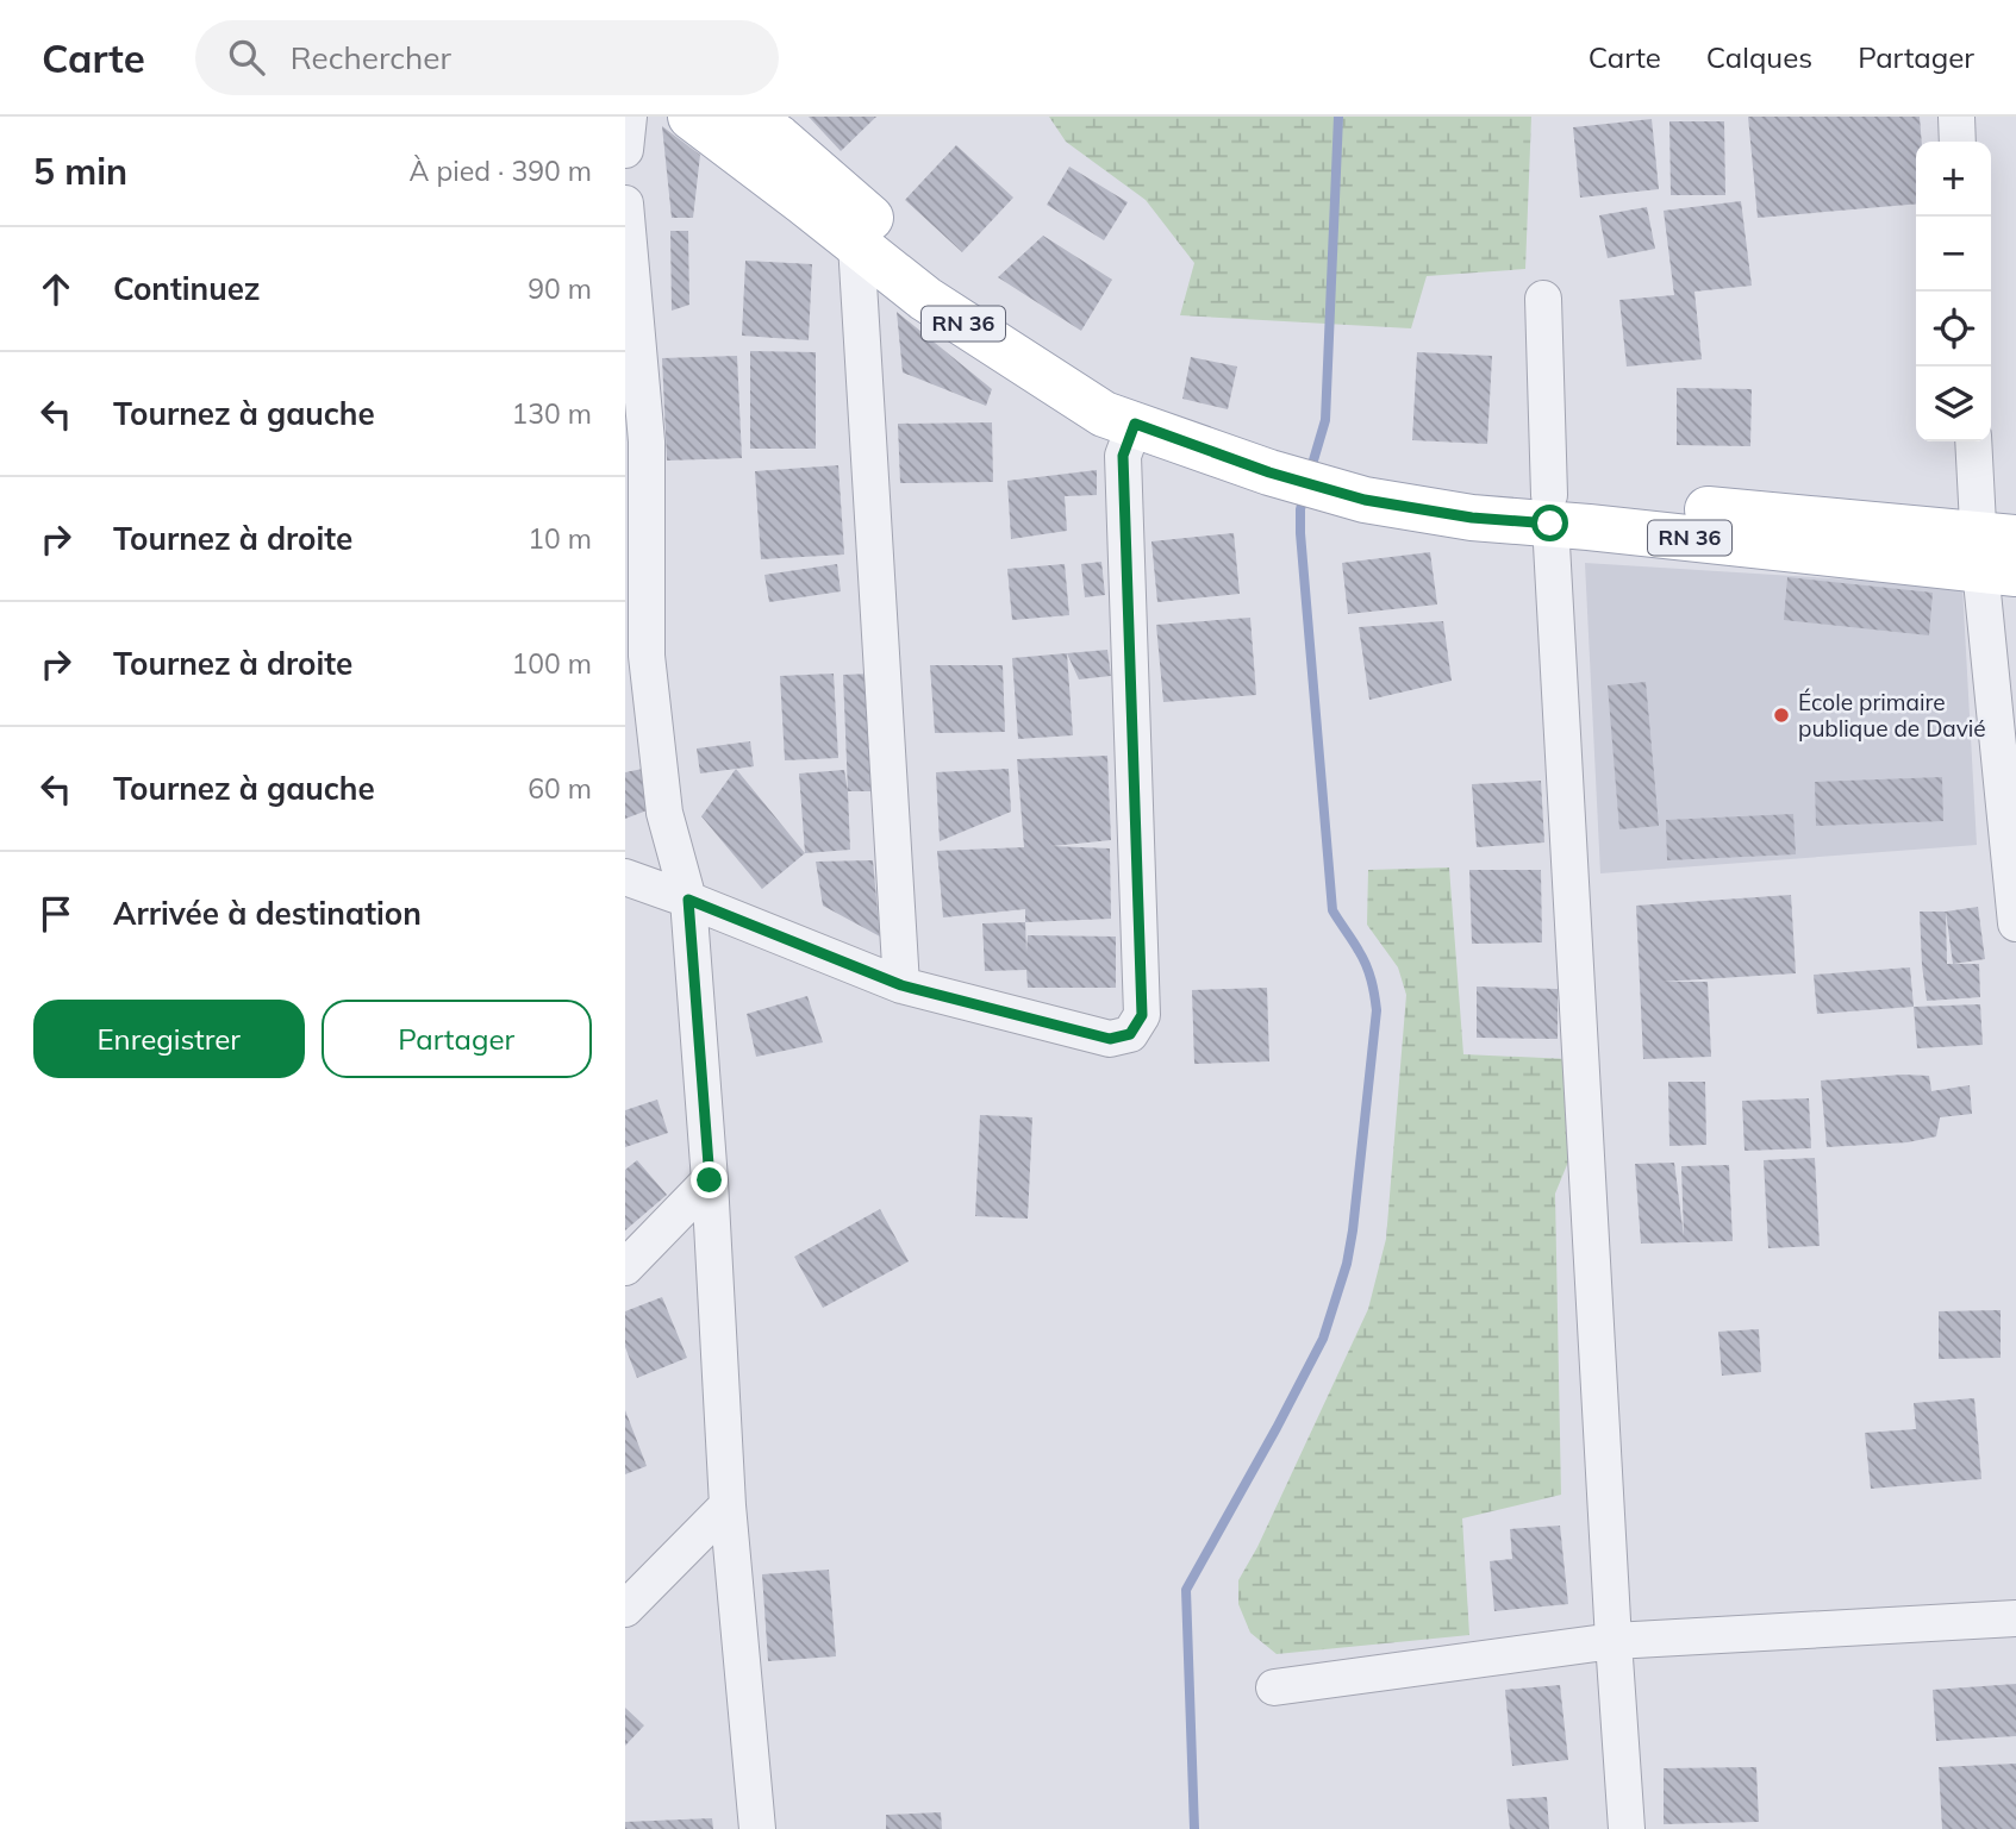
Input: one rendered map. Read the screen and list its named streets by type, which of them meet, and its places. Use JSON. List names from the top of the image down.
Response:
{
  "streets": {
    "main road": ["RN 36"]
  },
  "places": ["École primaire publique de Davié"],
  "page": {
    "header": "Carte",
    "search": "Rechercher",
    "nav": ["Carte", "Calques", "Partager"],
    "heading": ["5 min", "À pied · 390 m"],
    "map_buttons": ["+", "−"],
    "list": [
      ["Continuez", "90 m"],
      ["Tournez à gauche", "130 m"],
      ["Tournez à droite", "10 m"],
      ["Tournez à droite", "100 m"],
      ["Tournez à gauche", "60 m"],
      "Arrivée à destination"
    ],
    "buttons": ["Enregistrer", "Partager"]
  }
}
